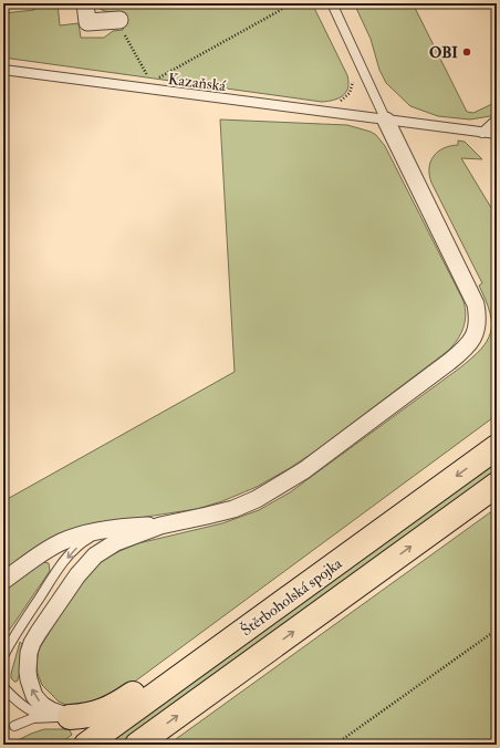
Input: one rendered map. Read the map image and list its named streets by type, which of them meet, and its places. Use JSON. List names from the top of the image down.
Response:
{
  "streets": {
    "highway": ["Štěrboholská spojka"],
    "lane": ["Kazaňská"]
  },
  "places": ["OBI"]
}
